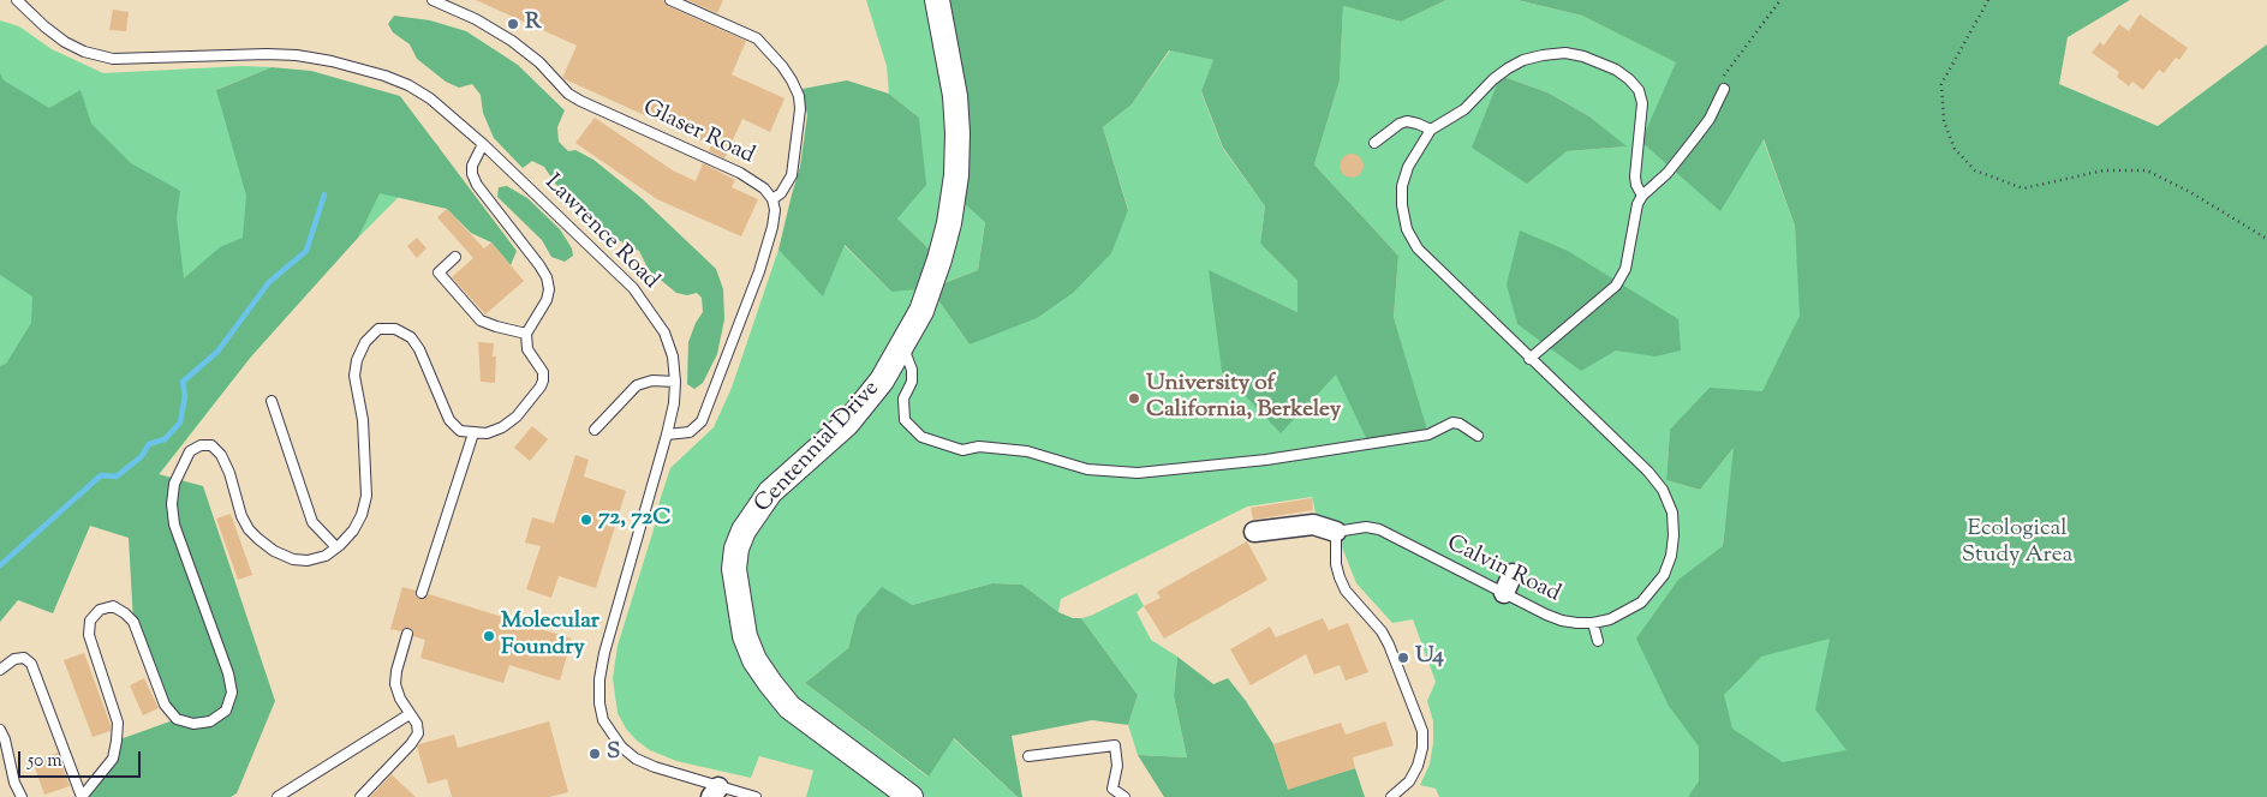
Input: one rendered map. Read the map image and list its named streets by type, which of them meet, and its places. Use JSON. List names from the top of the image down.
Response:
{
  "streets": {
    "street": ["Centennial Drive"],
    "lane": ["Glaser Road", "Lawrence Road", "Calvin Road"]
  },
  "parks": ["Ecological Study Area"],
  "places": [
    "R",
    "University of California, Berkeley",
    "72, 72C",
    "Molecular Foundry",
    "U4",
    "S"
  ],
  "scale_bar": "50 m"
}
